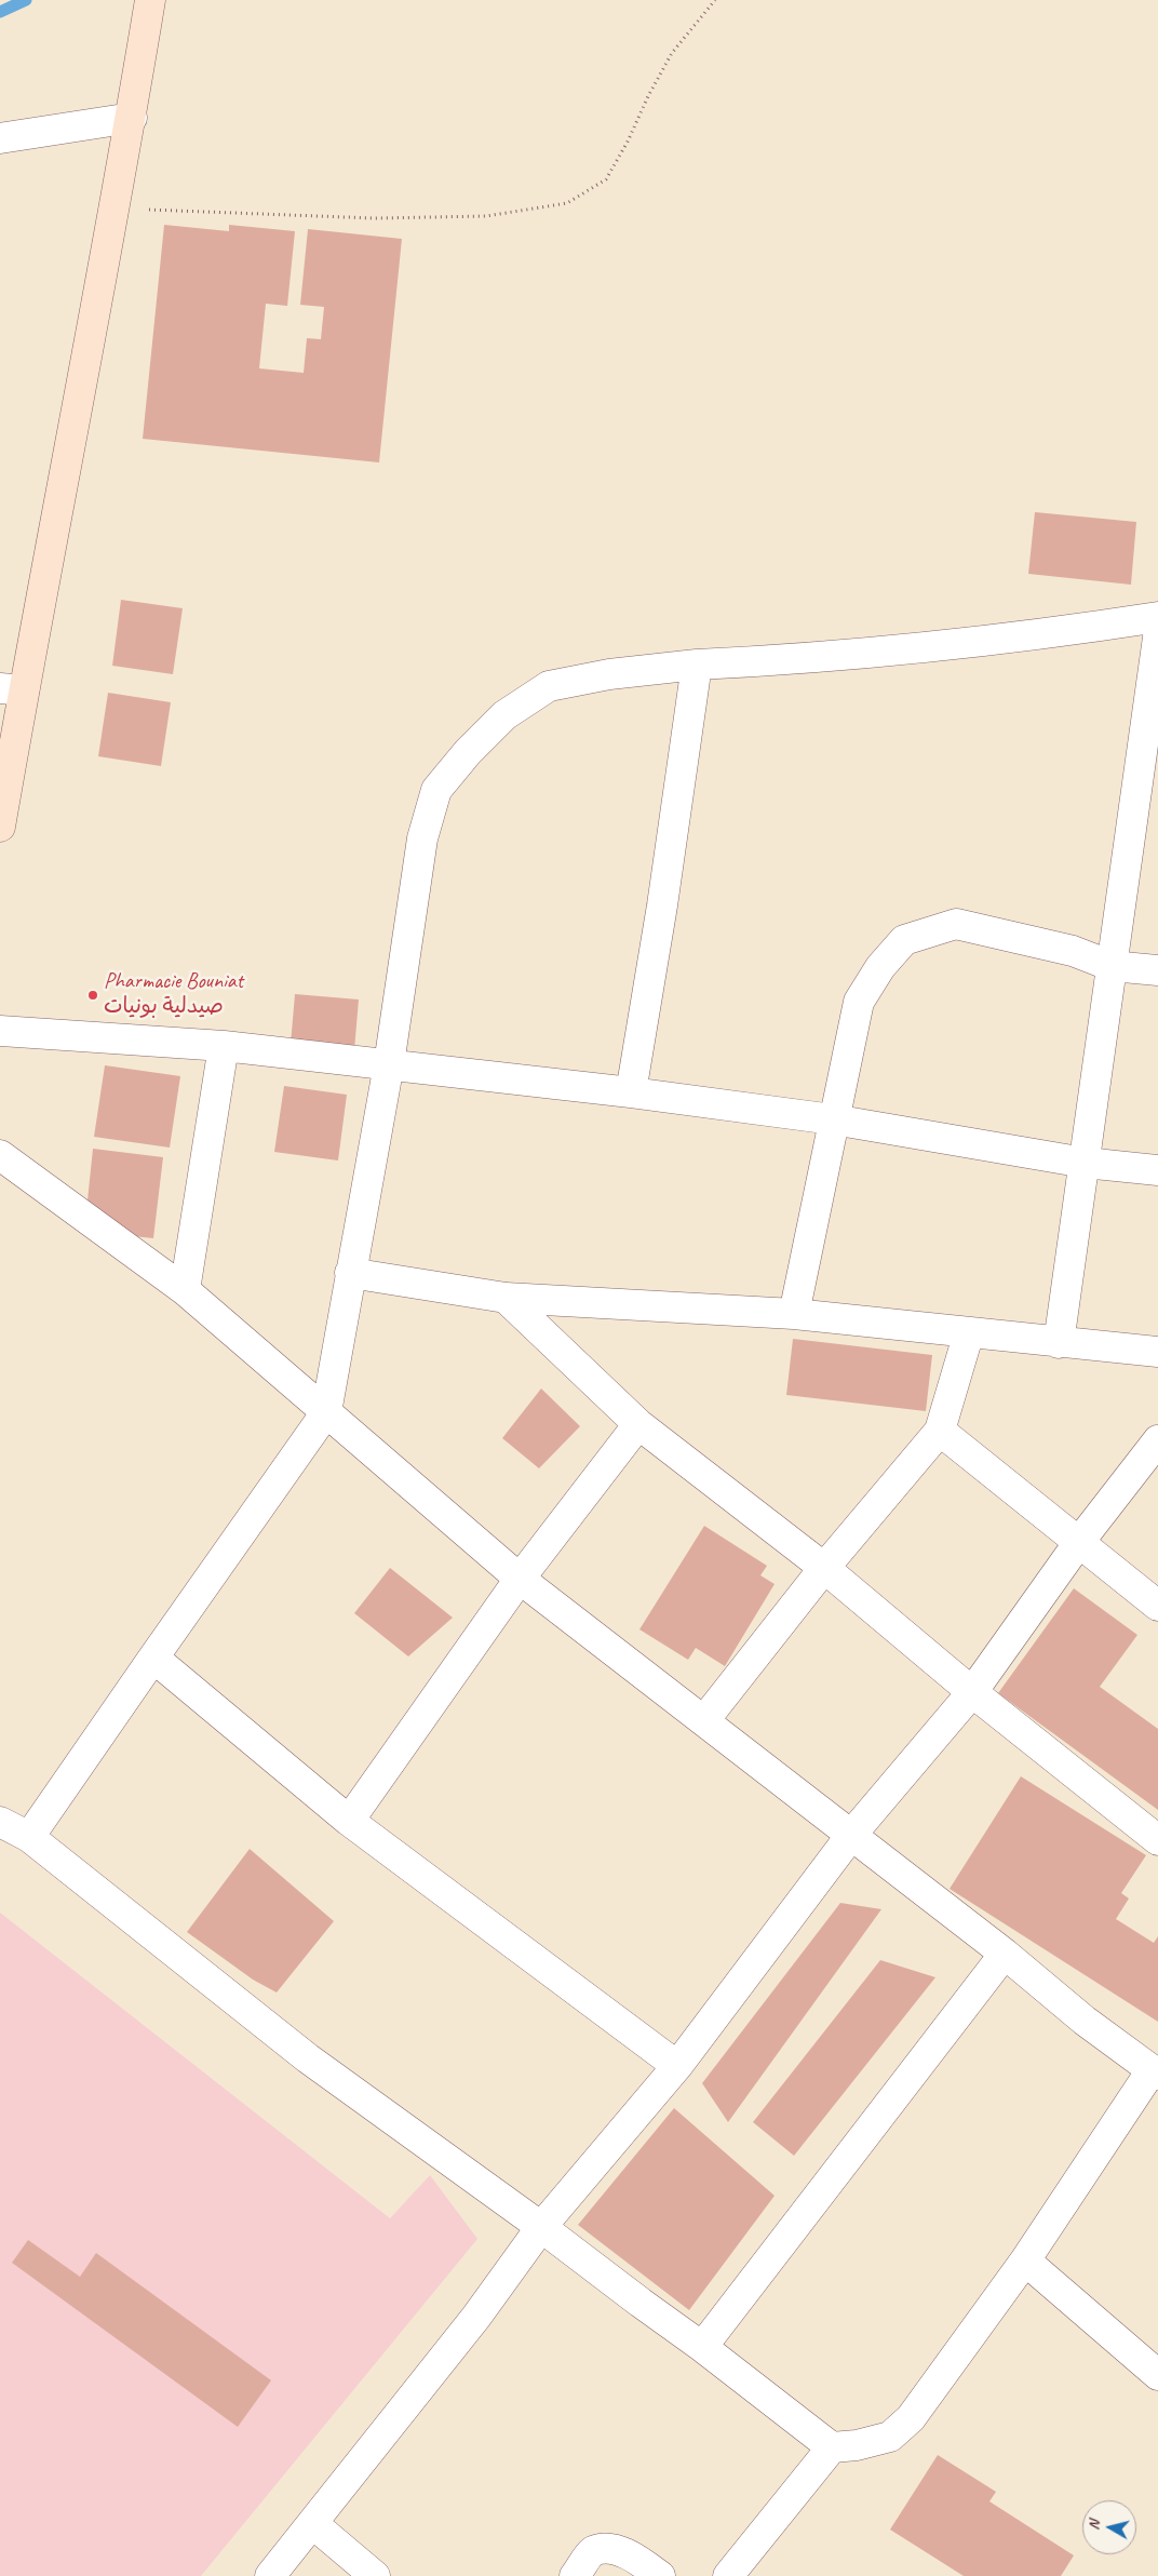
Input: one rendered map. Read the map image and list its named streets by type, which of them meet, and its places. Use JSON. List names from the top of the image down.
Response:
{
  "places": ["Pharmacie Bouniat صيدلية بونيات"],
  "north": "left"
}
